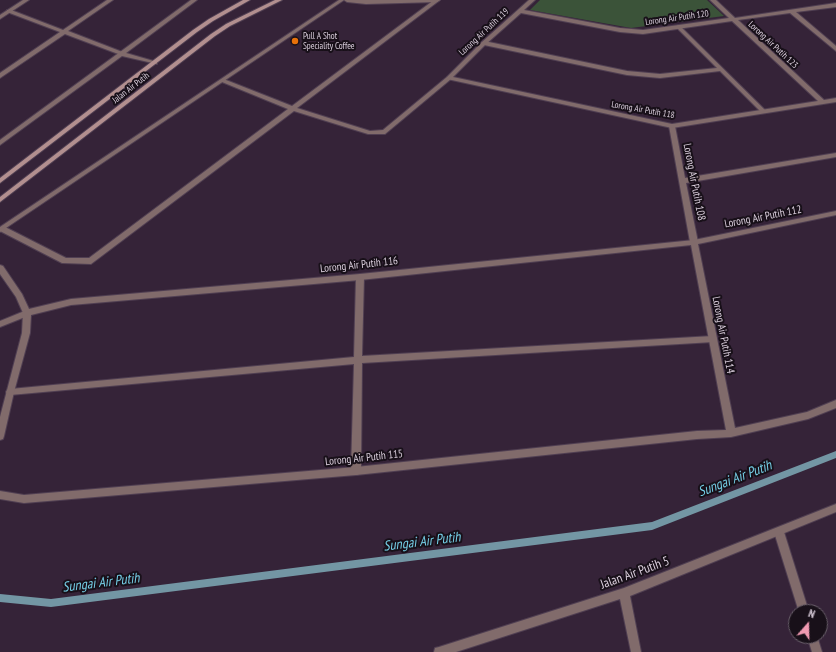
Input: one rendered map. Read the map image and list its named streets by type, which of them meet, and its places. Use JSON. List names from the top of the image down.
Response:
{
  "streets": {
    "street": [
      "Lorong Air Putih 120",
      "Lorong Air Putih 119",
      "Lorong Air Putih 123",
      "Jalan Air Putih",
      "Lorong Air Putih 118",
      "Lorong Air Putih 108",
      "Lorong Air Putih 112",
      "Lorong Air Putih 116",
      "Lorong Air Putih 114",
      "Lorong Air Putih 115",
      "Jalan Air Putih 5"
    ]
  },
  "crossings": [
    ["Lorong Air Putih 120", "Lorong Air Putih 119"],
    ["Lorong Air Putih 120", "Lorong Air Putih 123"],
    ["Lorong Air Putih 119", "Lorong Air Putih 118"],
    ["Lorong Air Putih 123", "Lorong Air Putih 118"],
    ["Lorong Air Putih 118", "Lorong Air Putih 108"],
    ["Lorong Air Putih 108", "Lorong Air Putih 112"],
    ["Lorong Air Putih 108", "Lorong Air Putih 116"],
    ["Lorong Air Putih 108", "Lorong Air Putih 114"],
    ["Lorong Air Putih 112", "Lorong Air Putih 116"],
    ["Lorong Air Putih 112", "Lorong Air Putih 114"],
    ["Lorong Air Putih 116", "Lorong Air Putih 114"],
    ["Lorong Air Putih 114", "Lorong Air Putih 115"]
  ],
  "water": ["Sungai Air Putih"],
  "places": ["Pull A Shot Speciality Coffee"],
  "north": "top"
}
